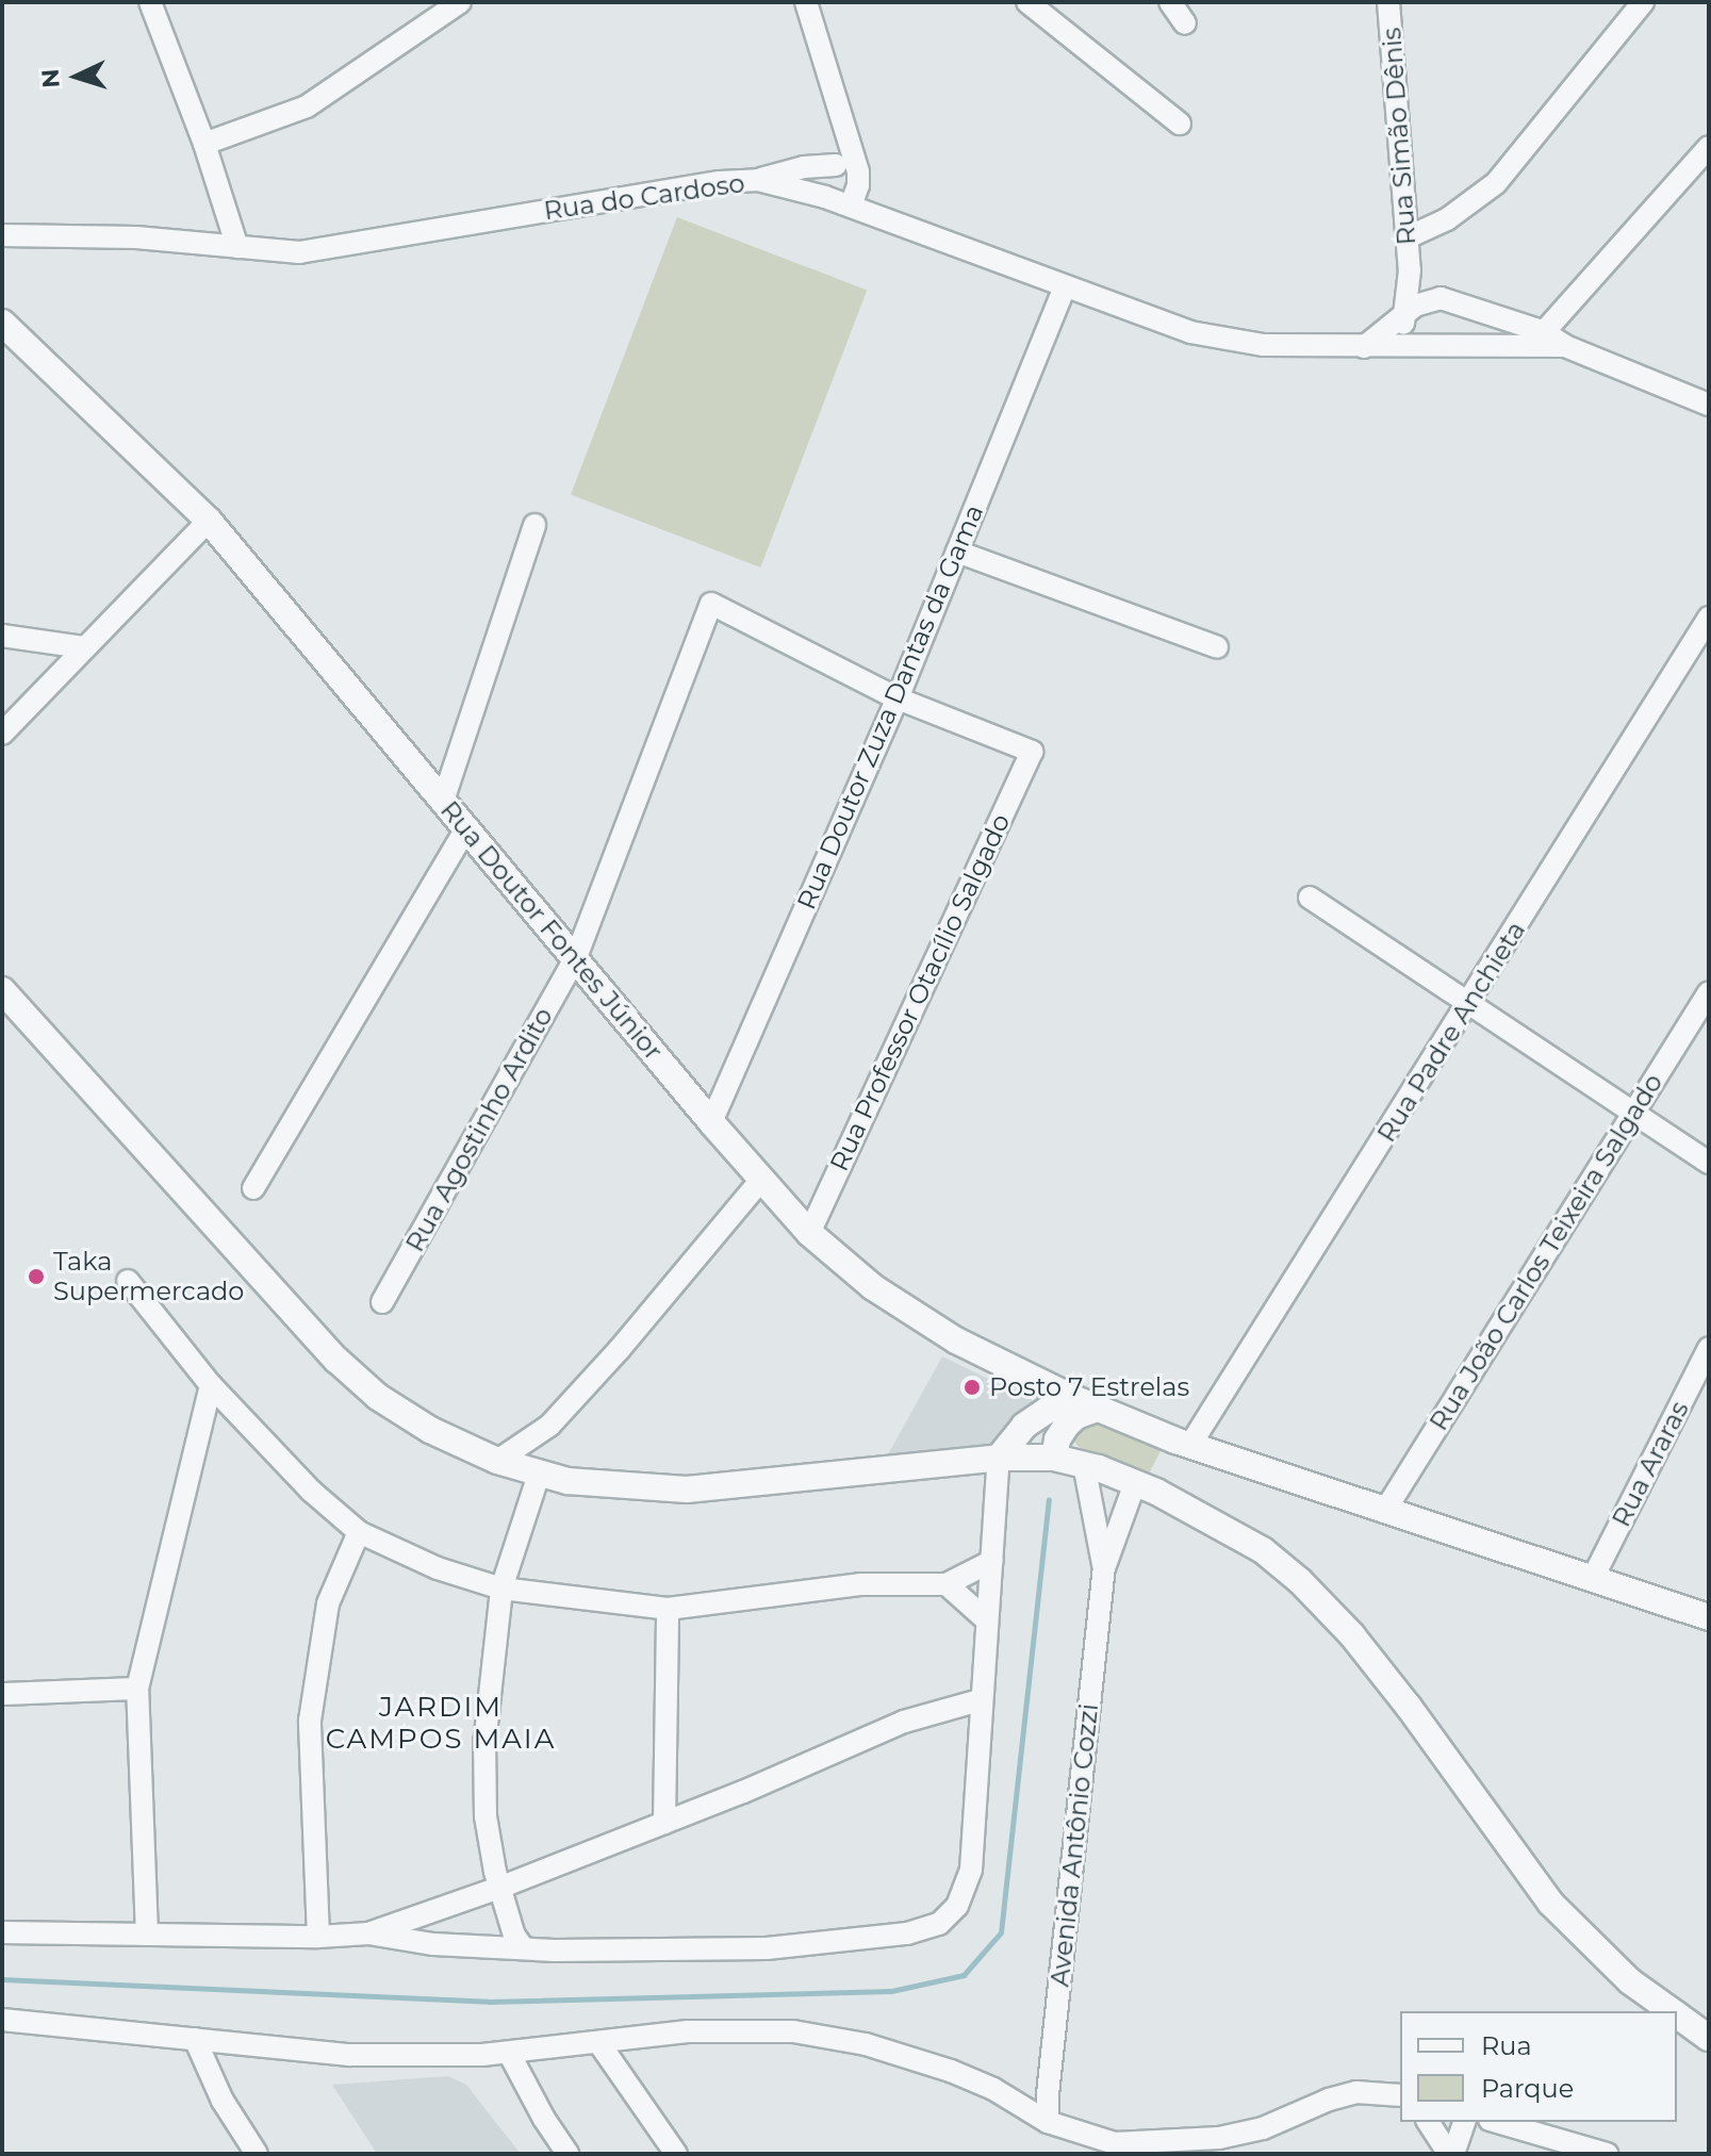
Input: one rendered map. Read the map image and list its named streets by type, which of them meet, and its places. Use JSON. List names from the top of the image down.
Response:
{
  "streets": {
    "street": [
      "Rua Simão Dênis",
      "Rua do Cardoso",
      "Rua Doutor Zuza Dantas da Gama",
      "Rua Doutor Fontes Júnior",
      "Rua Professor Otacílio Salgado",
      "Rua Padre Anchieta",
      "Rua Agostinho Ardito",
      "Rua João Carlos Teixeira Salgado",
      "Rua Araras",
      "Avenida Antônio Cozzi"
    ]
  },
  "crossings": [
    ["Rua do Cardoso", "Rua Doutor Zuza Dantas da Gama"],
    ["Rua Doutor Zuza Dantas da Gama", "Rua Doutor Fontes Júnior"],
    ["Rua Doutor Zuza Dantas da Gama", "Rua Professor Otacílio Salgado"],
    ["Rua Doutor Zuza Dantas da Gama", "Rua Agostinho Ardito"],
    ["Rua Doutor Fontes Júnior", "Rua Professor Otacílio Salgado"],
    ["Rua Doutor Fontes Júnior", "Rua Padre Anchieta"],
    ["Rua Doutor Fontes Júnior", "Rua Agostinho Ardito"],
    ["Rua Doutor Fontes Júnior", "Rua João Carlos Teixeira Salgado"],
    ["Rua Doutor Fontes Júnior", "Rua Araras"],
    ["Rua Professor Otacílio Salgado", "Rua Agostinho Ardito"]
  ],
  "districts": ["JARDIM CAMPOS MAIA"],
  "places": ["Taka Supermercado", "Posto 7 Estrelas"],
  "legend": ["Rua", "Parque"],
  "north": "left"
}
